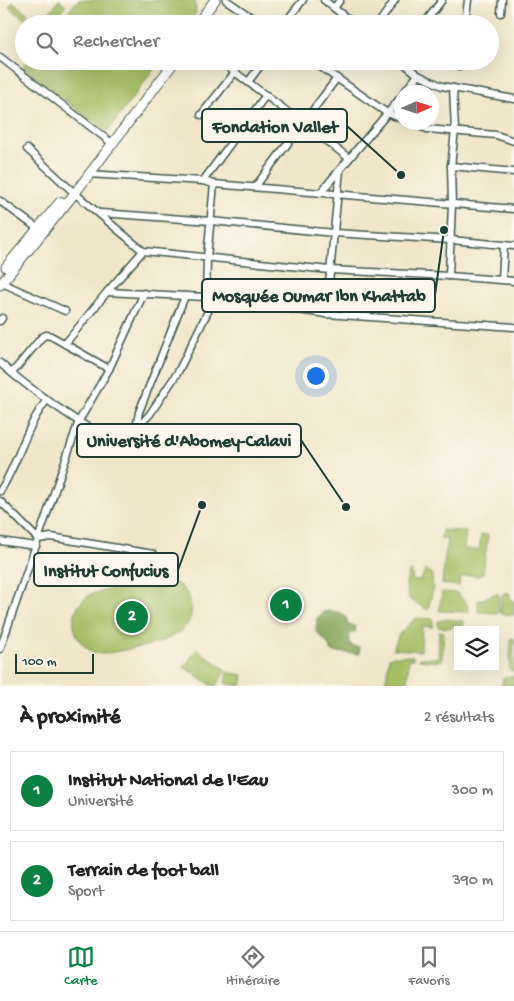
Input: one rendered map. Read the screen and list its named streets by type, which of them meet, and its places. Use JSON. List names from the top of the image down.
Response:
{
  "places": [
    "Fondation Vallet",
    "Mosquée Oumar Ibn Khattab",
    "Institut Confucius",
    "Université d'Abomey-Calavi"
  ],
  "scale_bar": "100 m",
  "north": "right",
  "page": {
    "search": "Rechercher",
    "pins": ["1", "2"],
    "scale": "100 m",
    "heading": ["À proximité", "2 résultats"],
    "list": [
      {
        "mark": "1",
        "name": "Institut National de l'Eau",
        "note": "Université",
        "value": "300 m"
      },
      {
        "mark": "2",
        "name": "Terrain de foot ball",
        "note": "Sport",
        "value": "390 m"
      }
    ],
    "nav": ["Carte", "Itinéraire", "Favoris"]
  }
}
